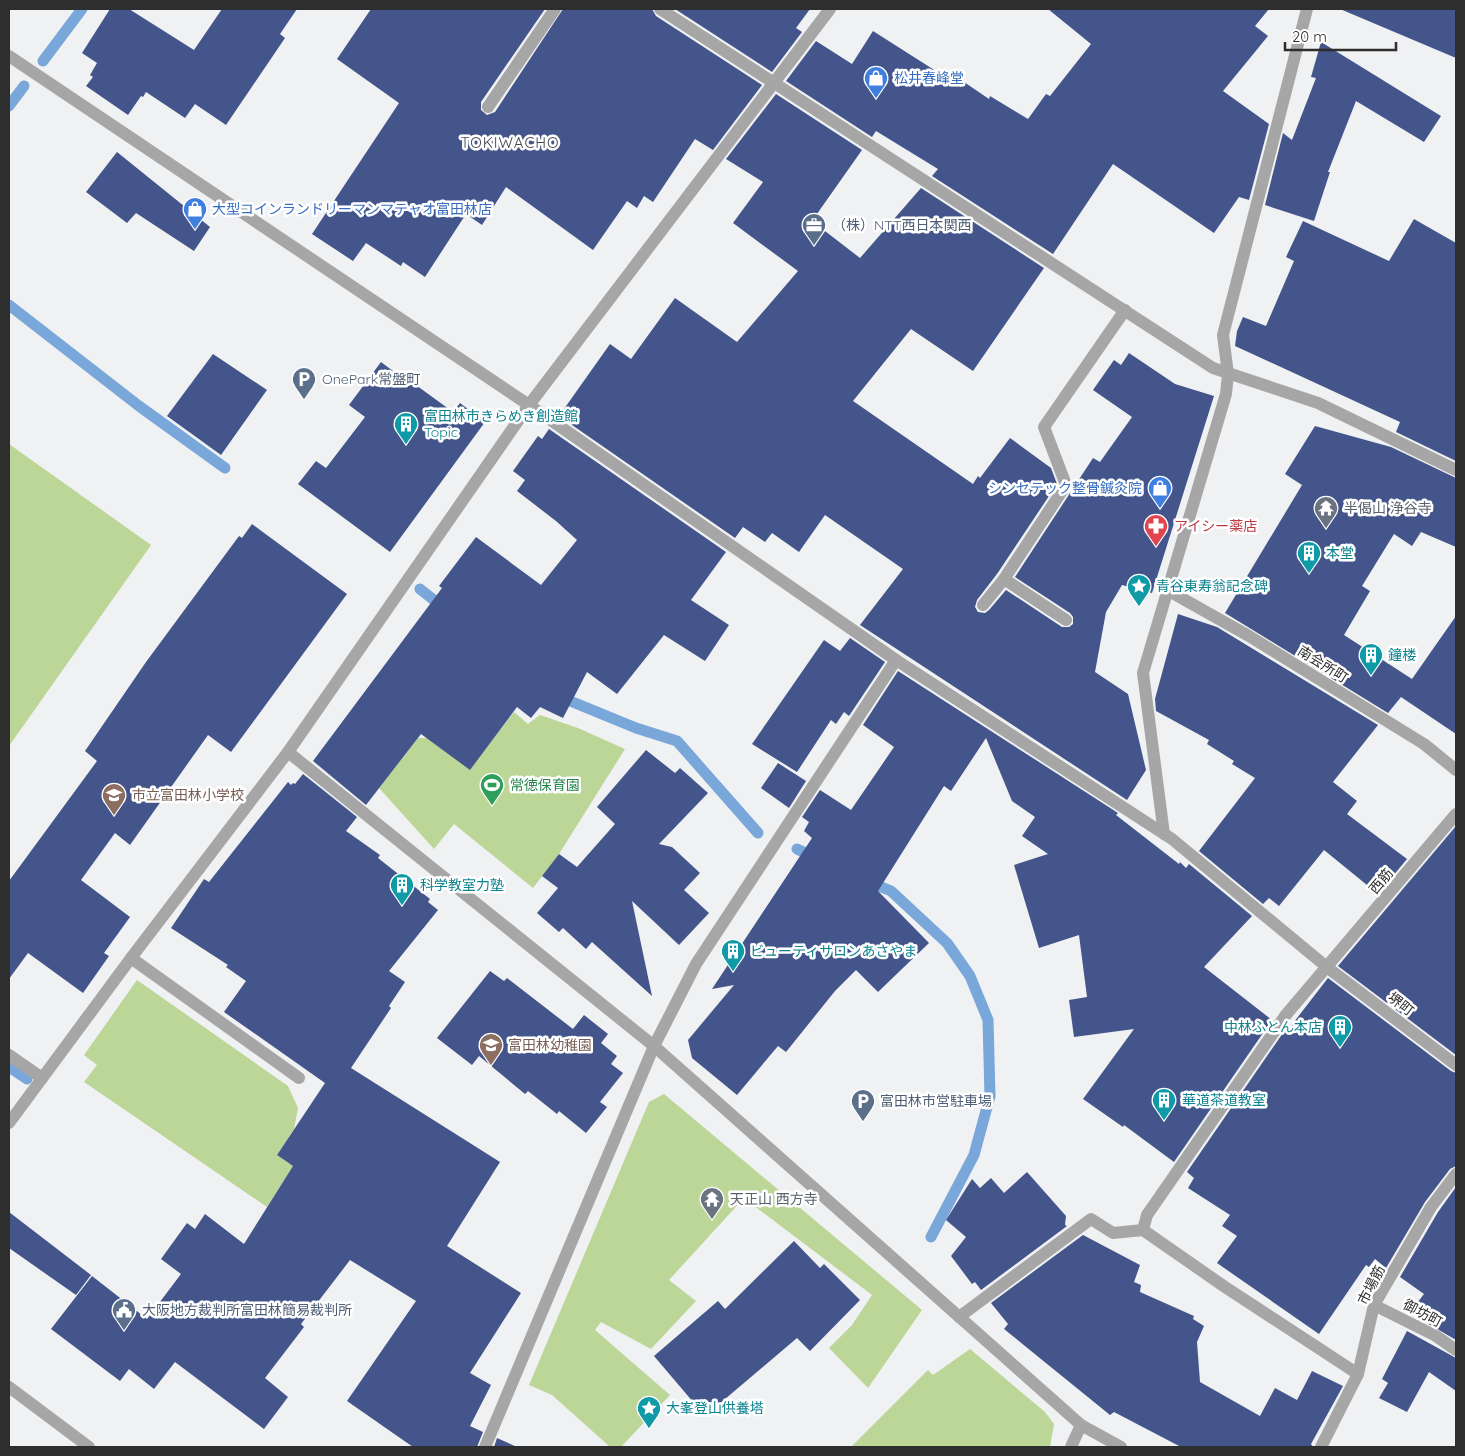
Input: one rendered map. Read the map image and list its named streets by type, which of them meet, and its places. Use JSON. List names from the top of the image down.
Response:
{
  "streets": {
    "street": [
      "南会所町",
      "西筋",
      "堺町",
      "市場筋",
      "御坊町"
    ]
  },
  "crossings": [
    ["西筋", "堺町"],
    ["市場筋", "御坊町"]
  ],
  "districts": ["TOKIWACHO"],
  "places": {
    "shop": ["松井春峰堂", "大型コインランドリーマンマテャオ富田林店", "シンセテック整骨鍼灸院"],
    "office": ["（株）NTT西日本関西"],
    "parking": ["OnePark常盤町", "富田林市営駐車場"],
    "building": [
      "富田林市きらめき創造館 Topic",
      "本堂",
      "鐘楼",
      "科学教室力塾",
      "ビューティサロンあさやま",
      "中林ふとん本店",
      "華道茶道教室"
    ],
    "temple": ["半偈山 浄谷寺", "天正山 西方寺"],
    "pharmacy": ["アイシー薬店"],
    "place": ["青谷東寿翁記念碑", "大峯登山供養塔"],
    "sports": ["常徳保育園"],
    "school or university": ["市立富田林小学校", "富田林幼稚園"],
    "public building": ["大阪地方裁判所富田林簡易裁判所"]
  },
  "scale_bar": "20 m"
}
